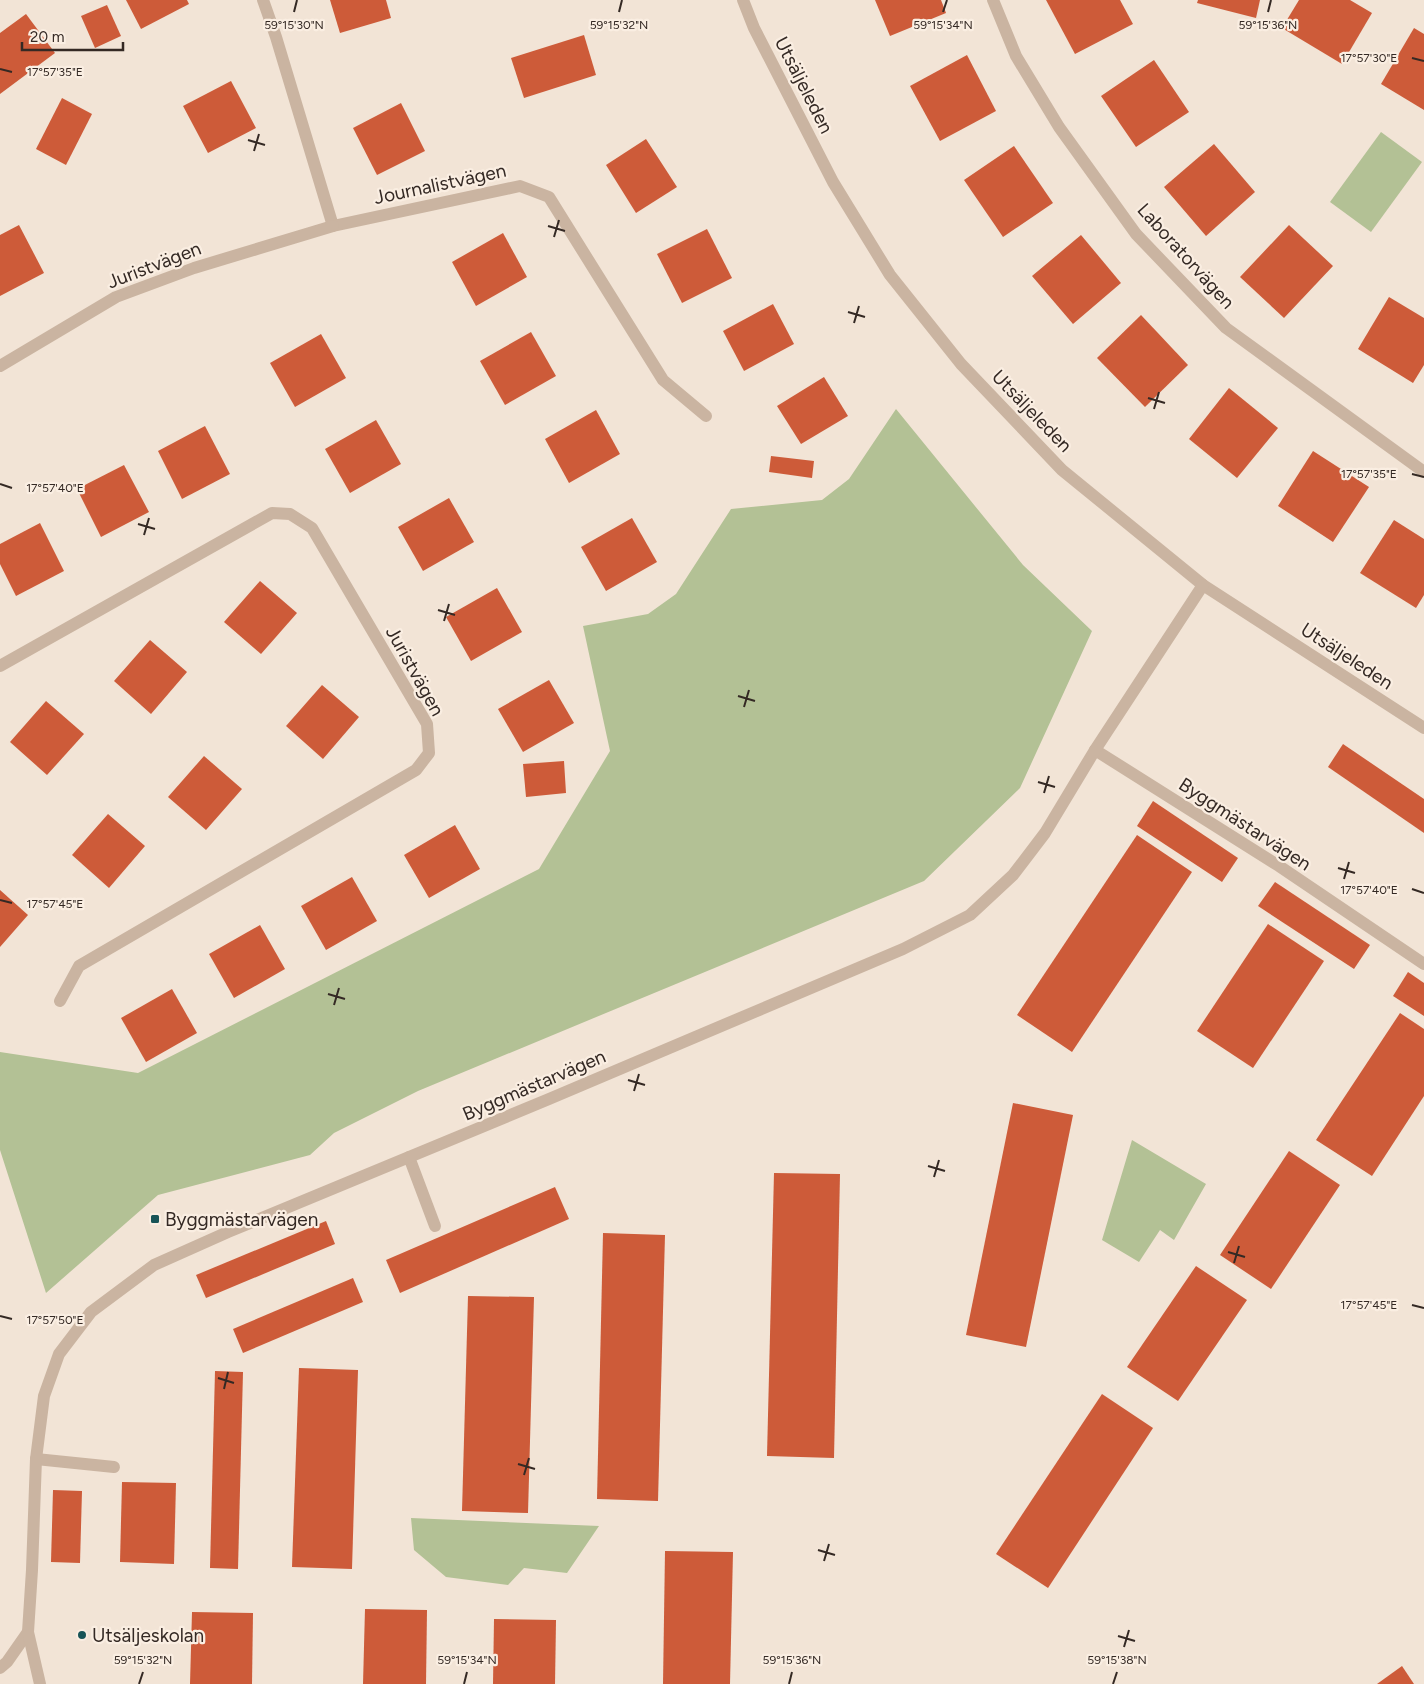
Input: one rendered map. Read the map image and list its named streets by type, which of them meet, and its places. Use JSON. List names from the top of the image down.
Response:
{
  "streets": {
    "street": [
      "Utsäljeleden",
      "Journalistvägen",
      "Laboratorvägen",
      "Juristvägen",
      "Byggmästarvägen"
    ]
  },
  "crossings": [
    ["Utsäljeleden", "Byggmästarvägen"],
    ["Journalistvägen", "Juristvägen"]
  ],
  "places": {
    "transit": ["Byggmästarvägen"],
    "other": ["Utsäljeskolan"]
  },
  "scale_bar": "20 m",
  "coordinates": [
    "59°15'30\"N",
    "59°15'32\"N",
    "59°15'34\"N",
    "59°15'36\"N",
    "17°57'30\"E",
    "17°57'35\"E",
    "17°57'40\"E",
    "17°57'45\"E",
    "17°57'50\"E",
    "59°15'38\"N"
  ]
}
